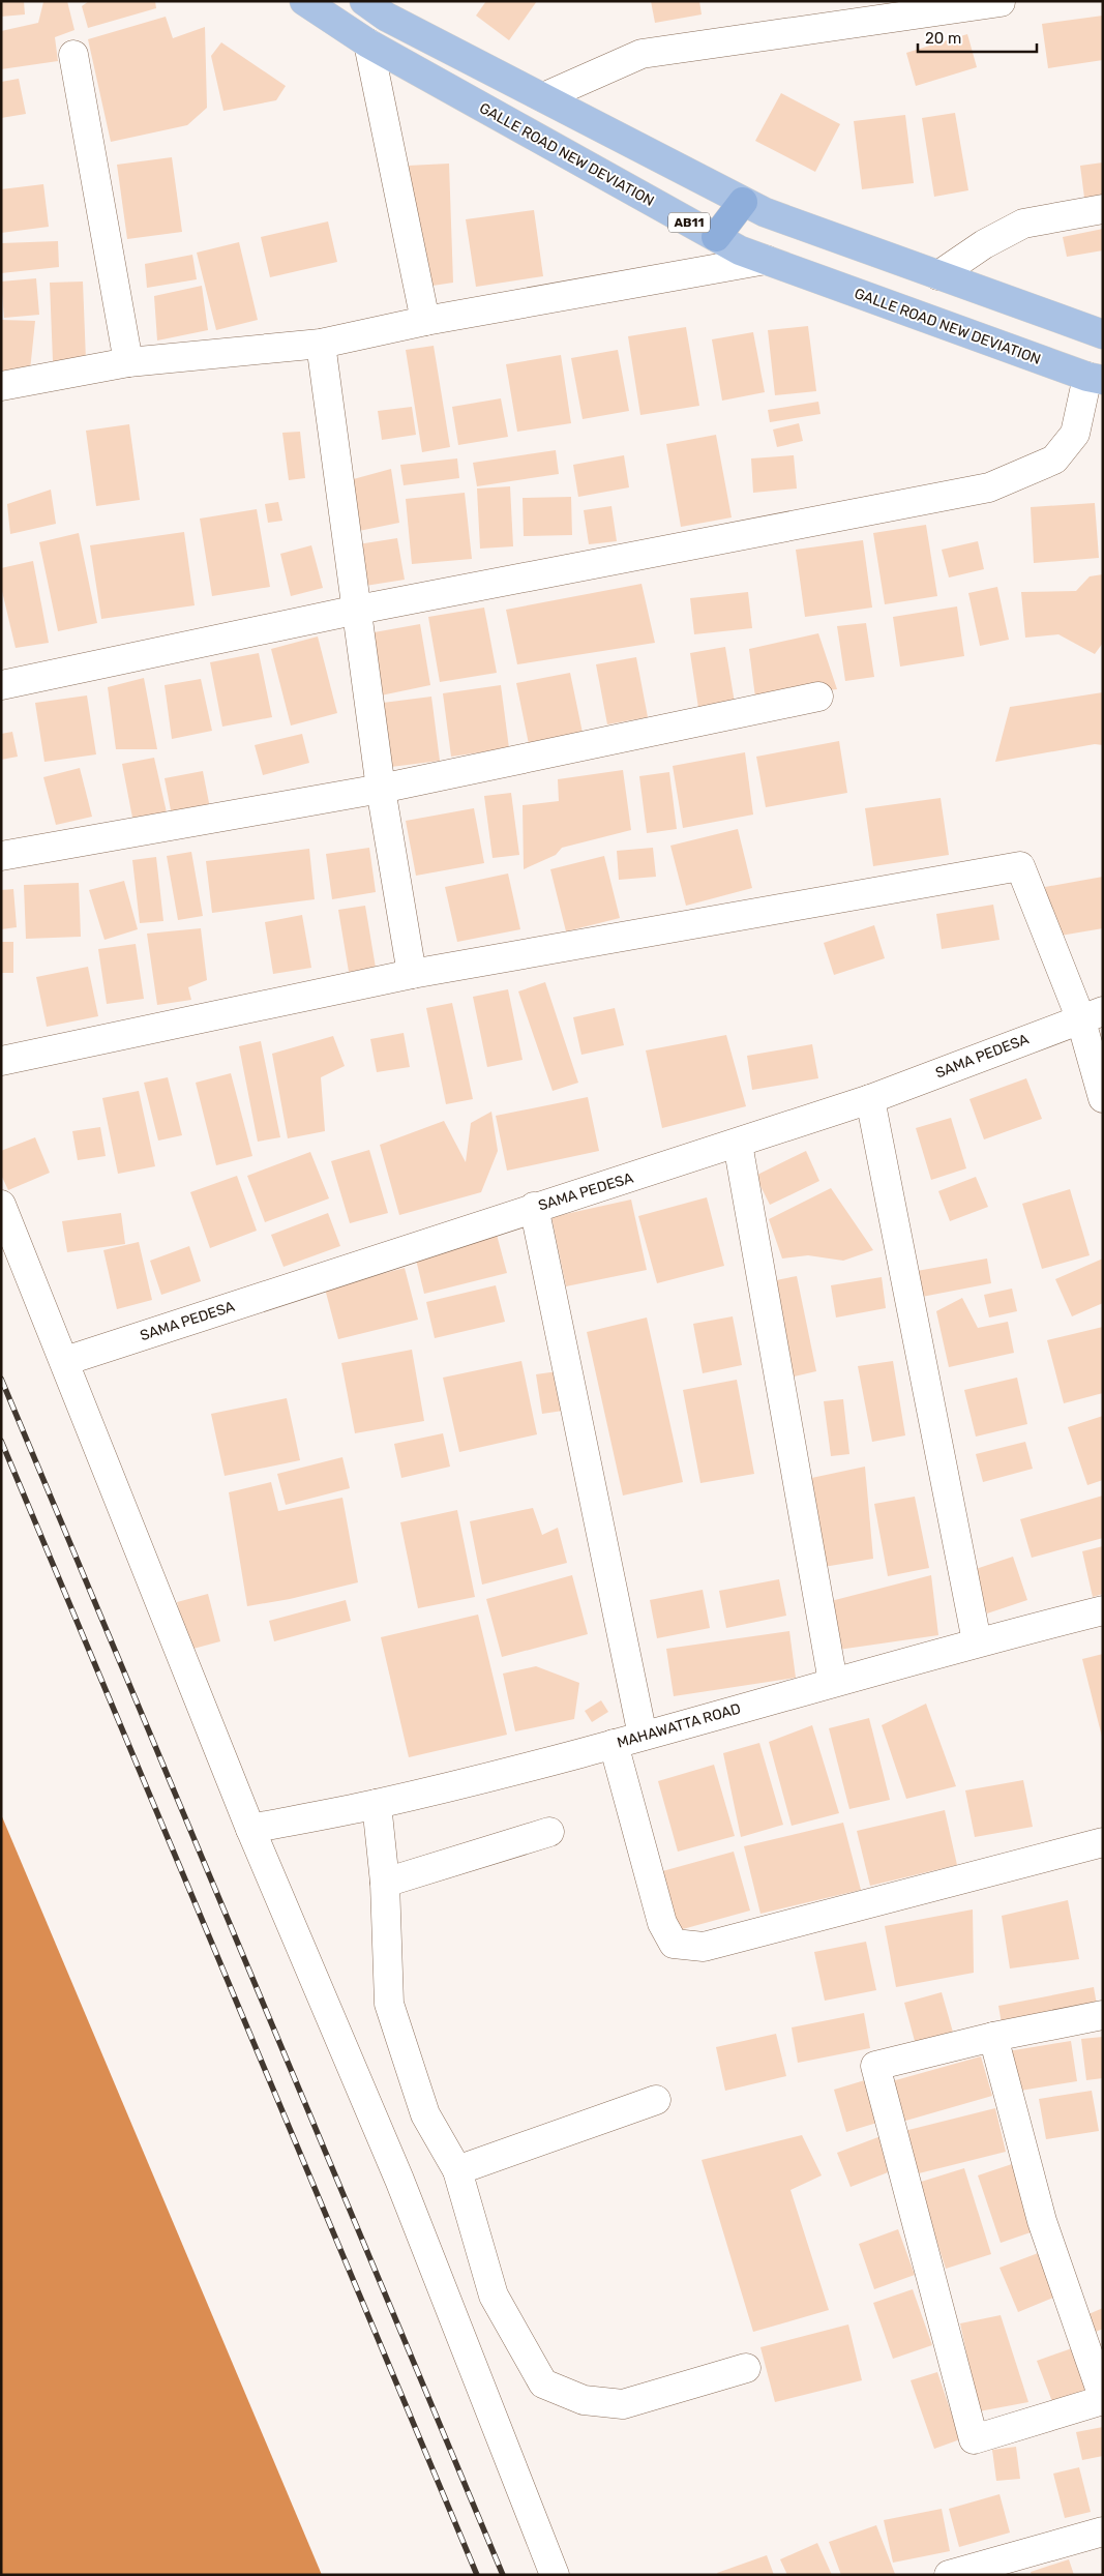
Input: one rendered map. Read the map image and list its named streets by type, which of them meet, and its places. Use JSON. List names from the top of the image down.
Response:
{
  "streets": {
    "main road": ["GALLE ROAD NEW DEVIATION", "AB11"],
    "street": ["SAMA PEDESA", "MAHAWATTA ROAD"]
  },
  "scale_bar": "20 m"
}
